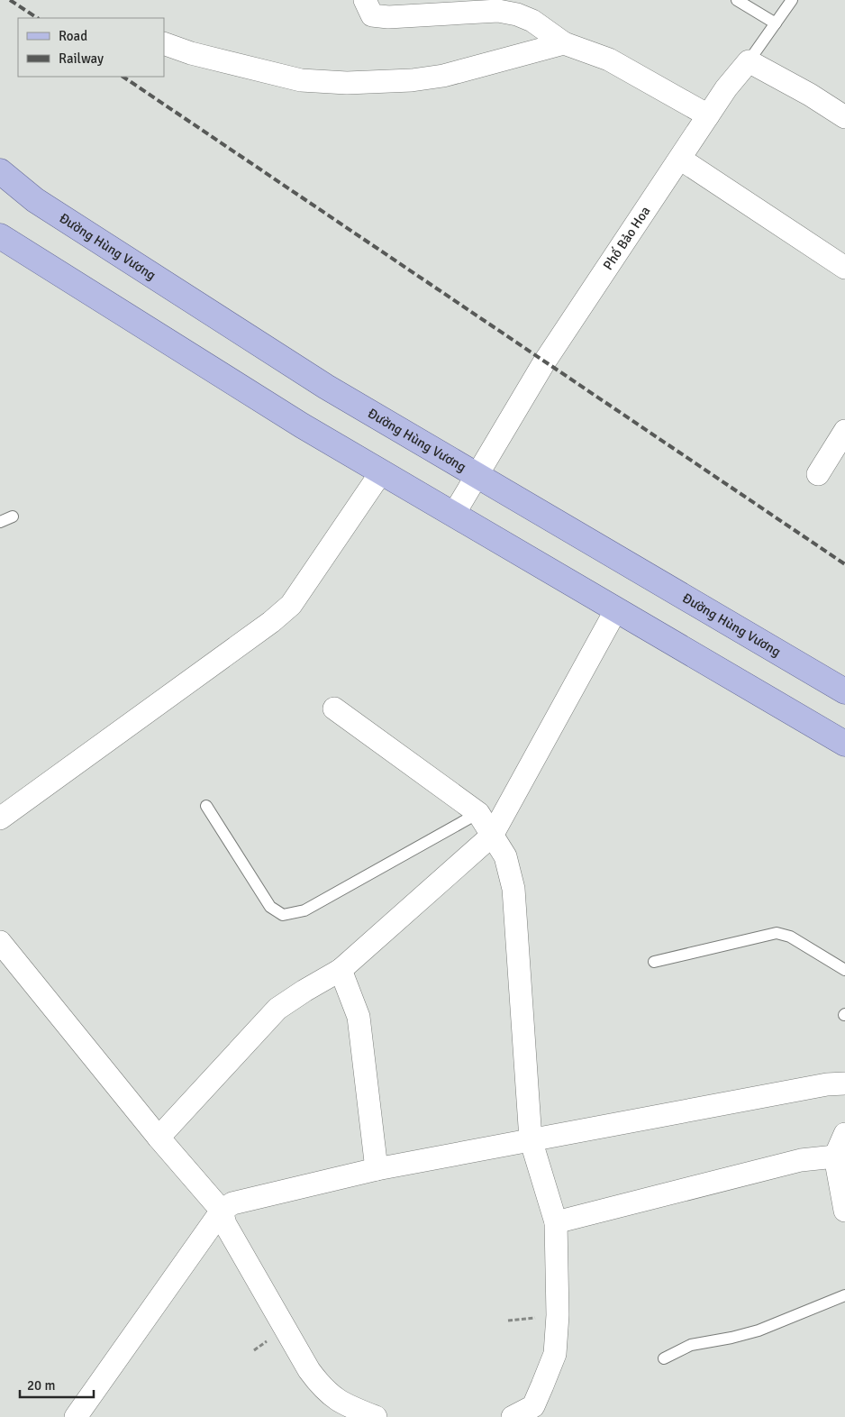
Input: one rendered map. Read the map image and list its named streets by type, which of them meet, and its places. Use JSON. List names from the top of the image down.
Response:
{
  "streets": {
    "main road": ["Đường Hùng Vương"],
    "street": ["Phố Bảo Hoa"]
  },
  "crossings": [
    ["Phố Bảo Hoa", "Đường Hùng Vương"]
  ],
  "legend": ["Road", "Railway"],
  "scale_bar": "20 m"
}
